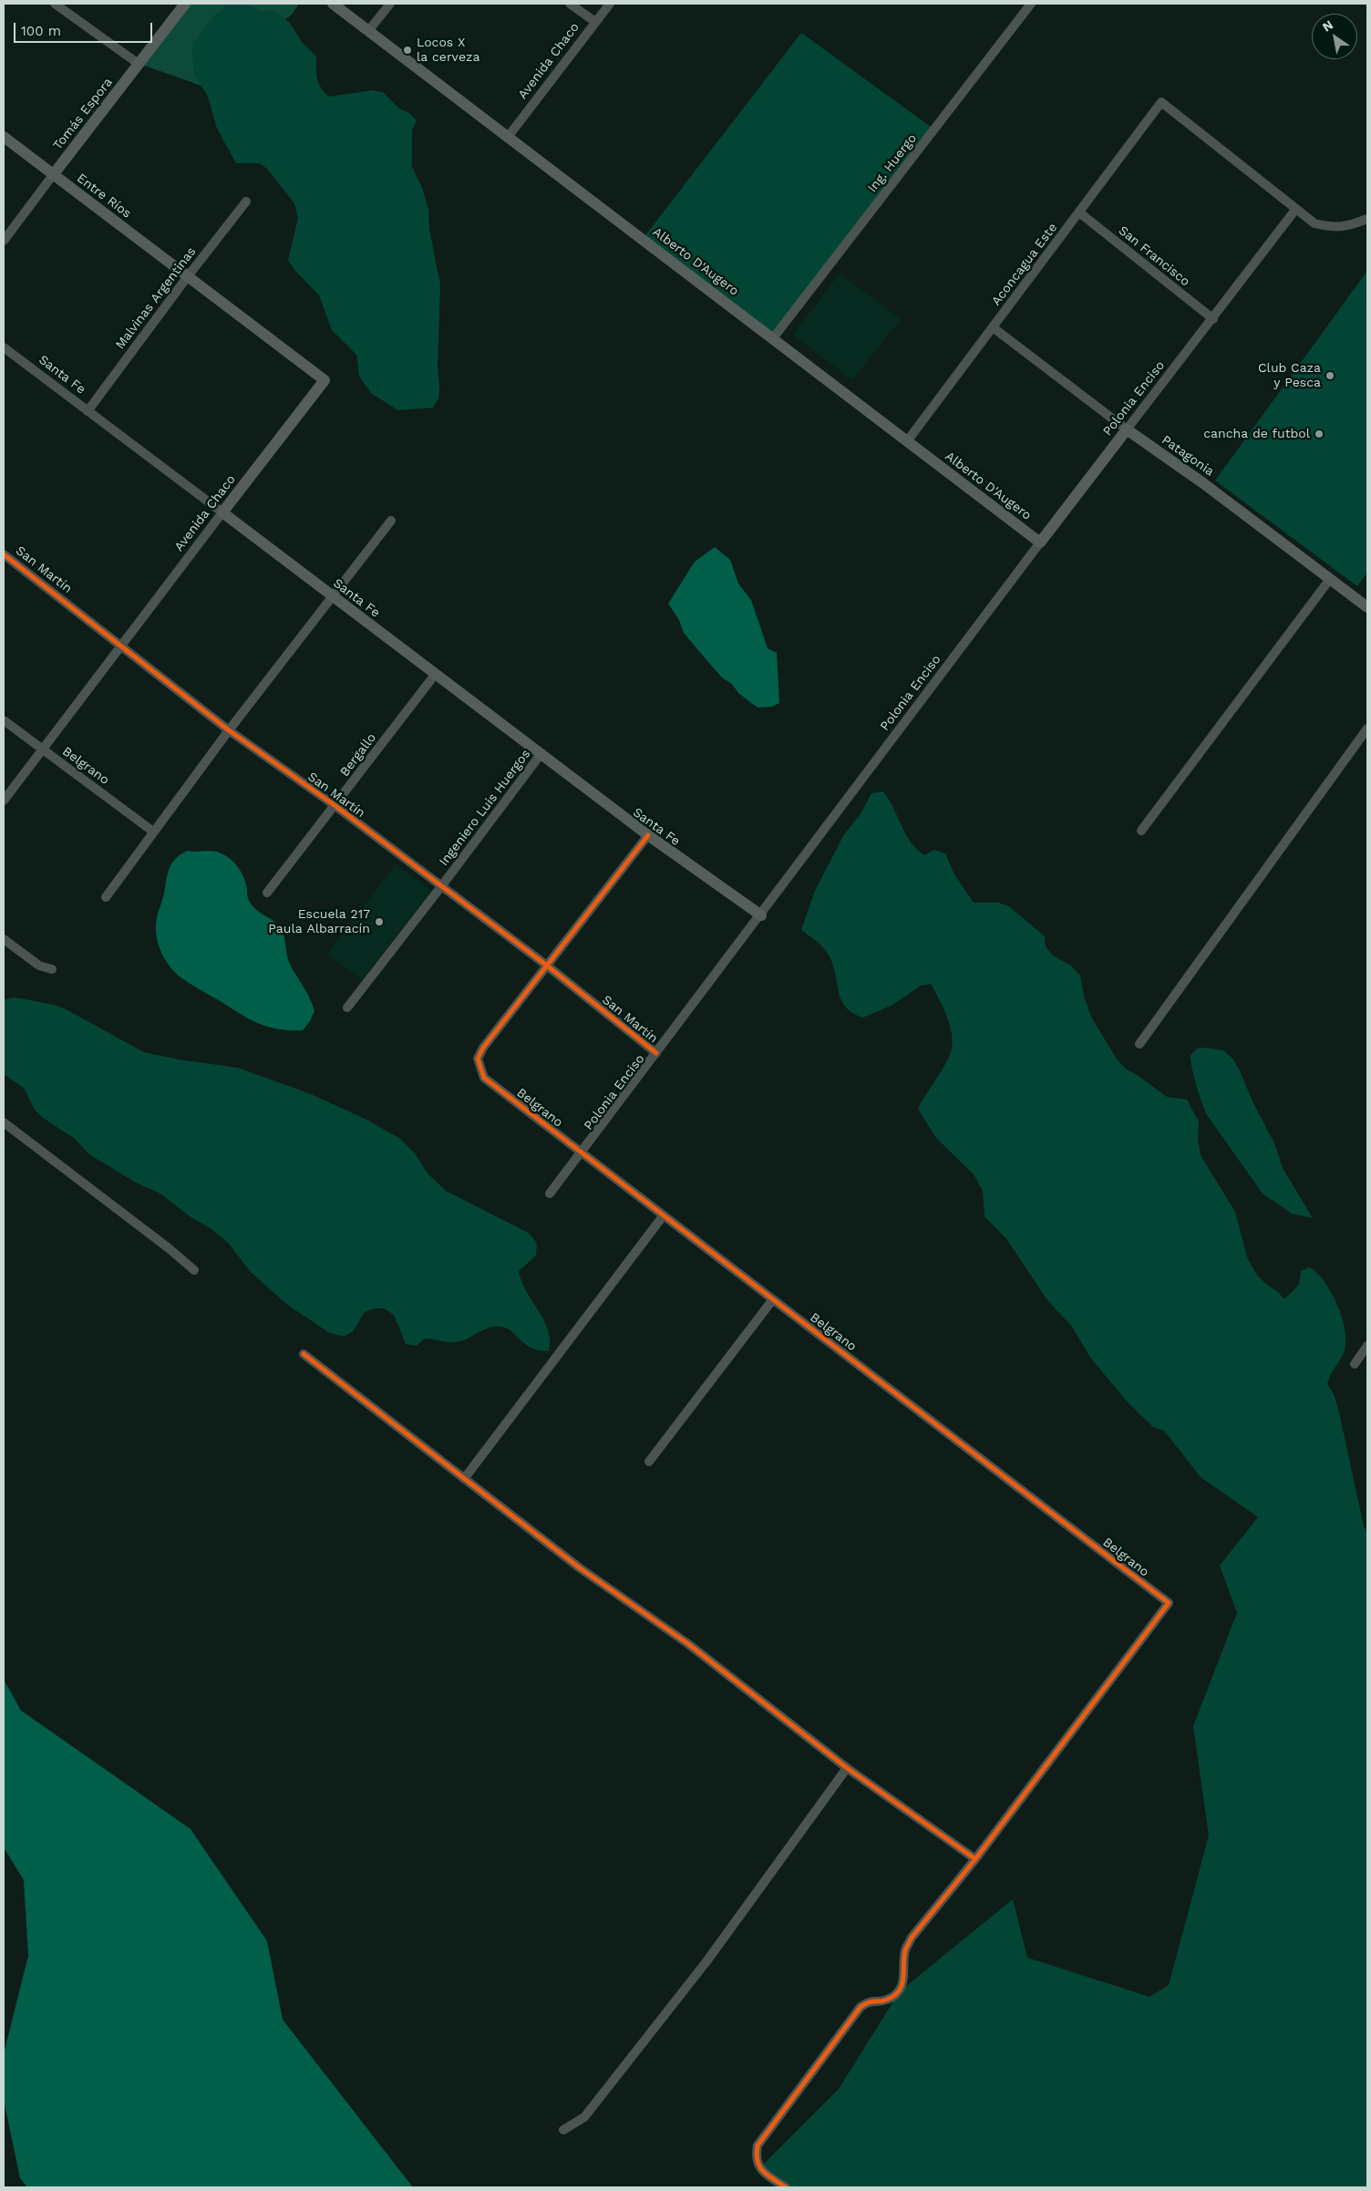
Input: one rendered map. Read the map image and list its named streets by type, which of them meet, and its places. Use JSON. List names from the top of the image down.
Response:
{
  "streets": {
    "main road": [
      "Avenida Chaco",
      "Tomás Espora",
      "Entre Ríos",
      "Alberto D'Augero",
      "Santa Fe",
      "Polonia Enciso",
      "Patagonia"
    ],
    "street": [
      "Ing. Huergo",
      "San Francisco",
      "Aconcagua Este",
      "Malvinas Argentinas",
      "San Martín",
      "Bergallo",
      "Belgrano",
      "Ingeniero Luis Huergos"
    ]
  },
  "crossings": [
    ["Avenida Chaco", "Entre Ríos"],
    ["Avenida Chaco", "Alberto D'Augero"],
    ["Avenida Chaco", "Malvinas Argentinas"],
    ["Avenida Chaco", "Santa Fe"],
    ["Avenida Chaco", "San Martín"],
    ["Avenida Chaco", "Belgrano"],
    ["Tomás Espora", "Entre Ríos"],
    ["Ing. Huergo", "Alberto D'Augero"],
    ["Entre Ríos", "Malvinas Argentinas"],
    ["San Francisco", "Aconcagua Este"],
    ["San Francisco", "Polonia Enciso"],
    ["Alberto D'Augero", "Aconcagua Este"],
    ["Alberto D'Augero", "Polonia Enciso"],
    ["Aconcagua Este", "Polonia Enciso"],
    ["Aconcagua Este", "Patagonia"],
    ["Malvinas Argentinas", "Santa Fe"],
    ["Santa Fe", "Polonia Enciso"],
    ["Santa Fe", "Bergallo"],
    ["Santa Fe", "Ingeniero Luis Huergos"],
    ["Polonia Enciso", "Patagonia"],
    ["Polonia Enciso", "San Martín"],
    ["Polonia Enciso", "Belgrano"],
    ["San Martín", "Bergallo"],
    ["San Martín", "Belgrano"],
    ["San Martín", "Ingeniero Luis Huergos"]
  ],
  "places": [
    "Locos X la cerveza",
    "Club Caza y Pesca",
    "cancha de futbol",
    "Escuela 217 Paula Albarracín"
  ],
  "scale_bar": "100 m",
  "north": "top left"
}
